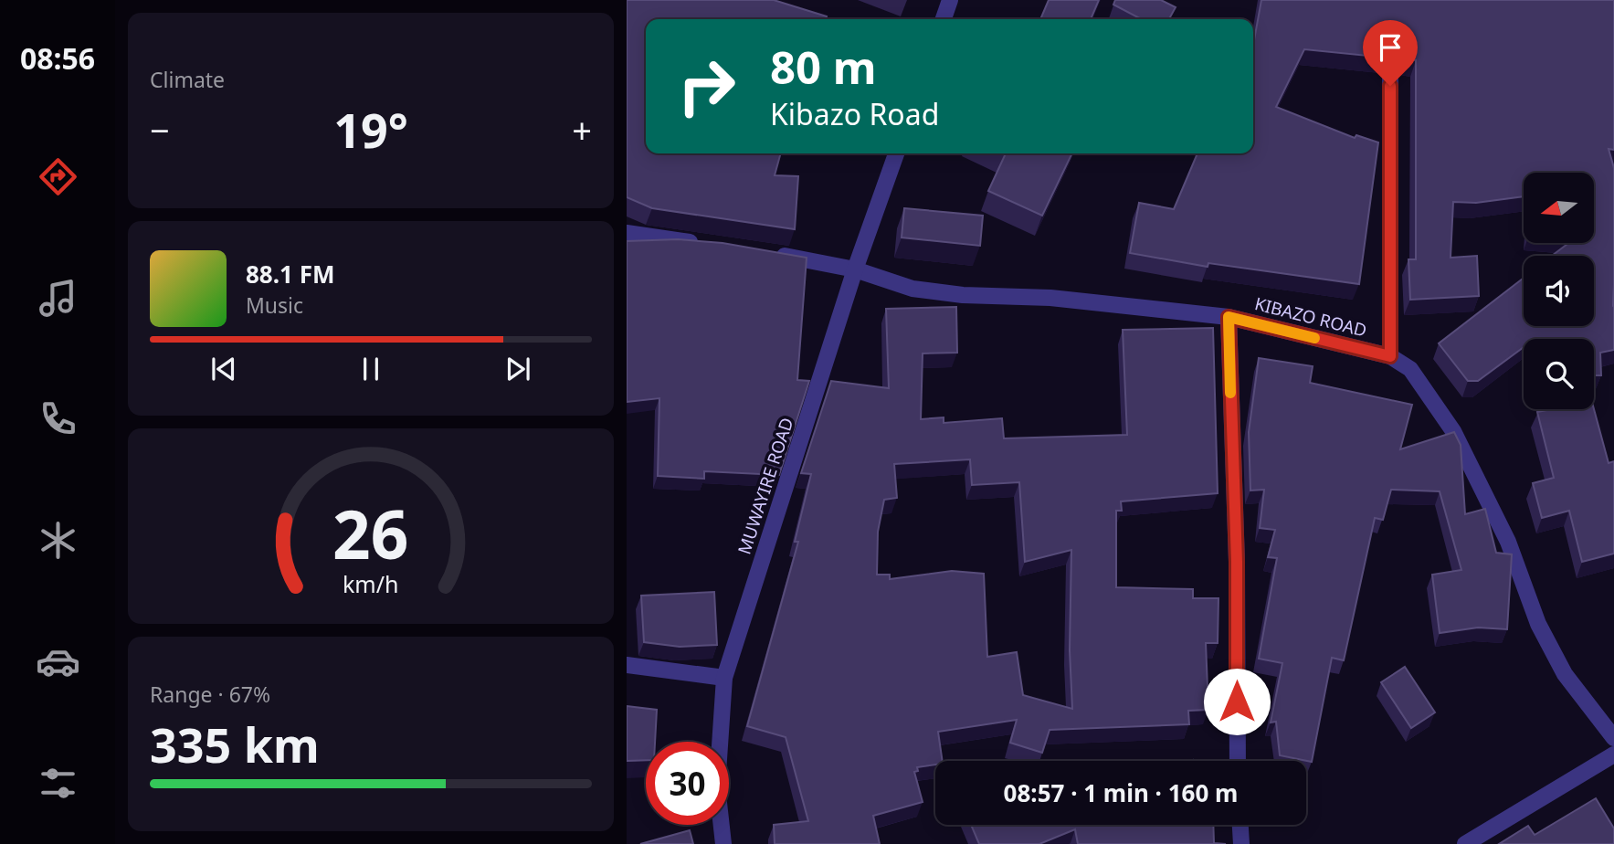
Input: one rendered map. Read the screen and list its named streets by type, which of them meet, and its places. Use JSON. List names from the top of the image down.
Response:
{
  "streets": {
    "street": ["KIBAZO ROAD", "MUWAYIRE ROAD"]
  },
  "crossings": [
    ["KIBAZO ROAD", "MUWAYIRE ROAD"]
  ],
  "north": "left",
  "page": {
    "tabs": "08:56",
    "tile": [
      "Climate",
      ["Range · 67%", "335 km"]
    ],
    "turn": ["80 m", "Kibazo Road"],
    "heat": ["−", "19°", "+"],
    "song": ["88.1 FM", "Music"],
    "limit": "30",
    "trip": "08:57 · 1 min · 160 m",
    "gauge": ["26", "km/h"]
  }
}
